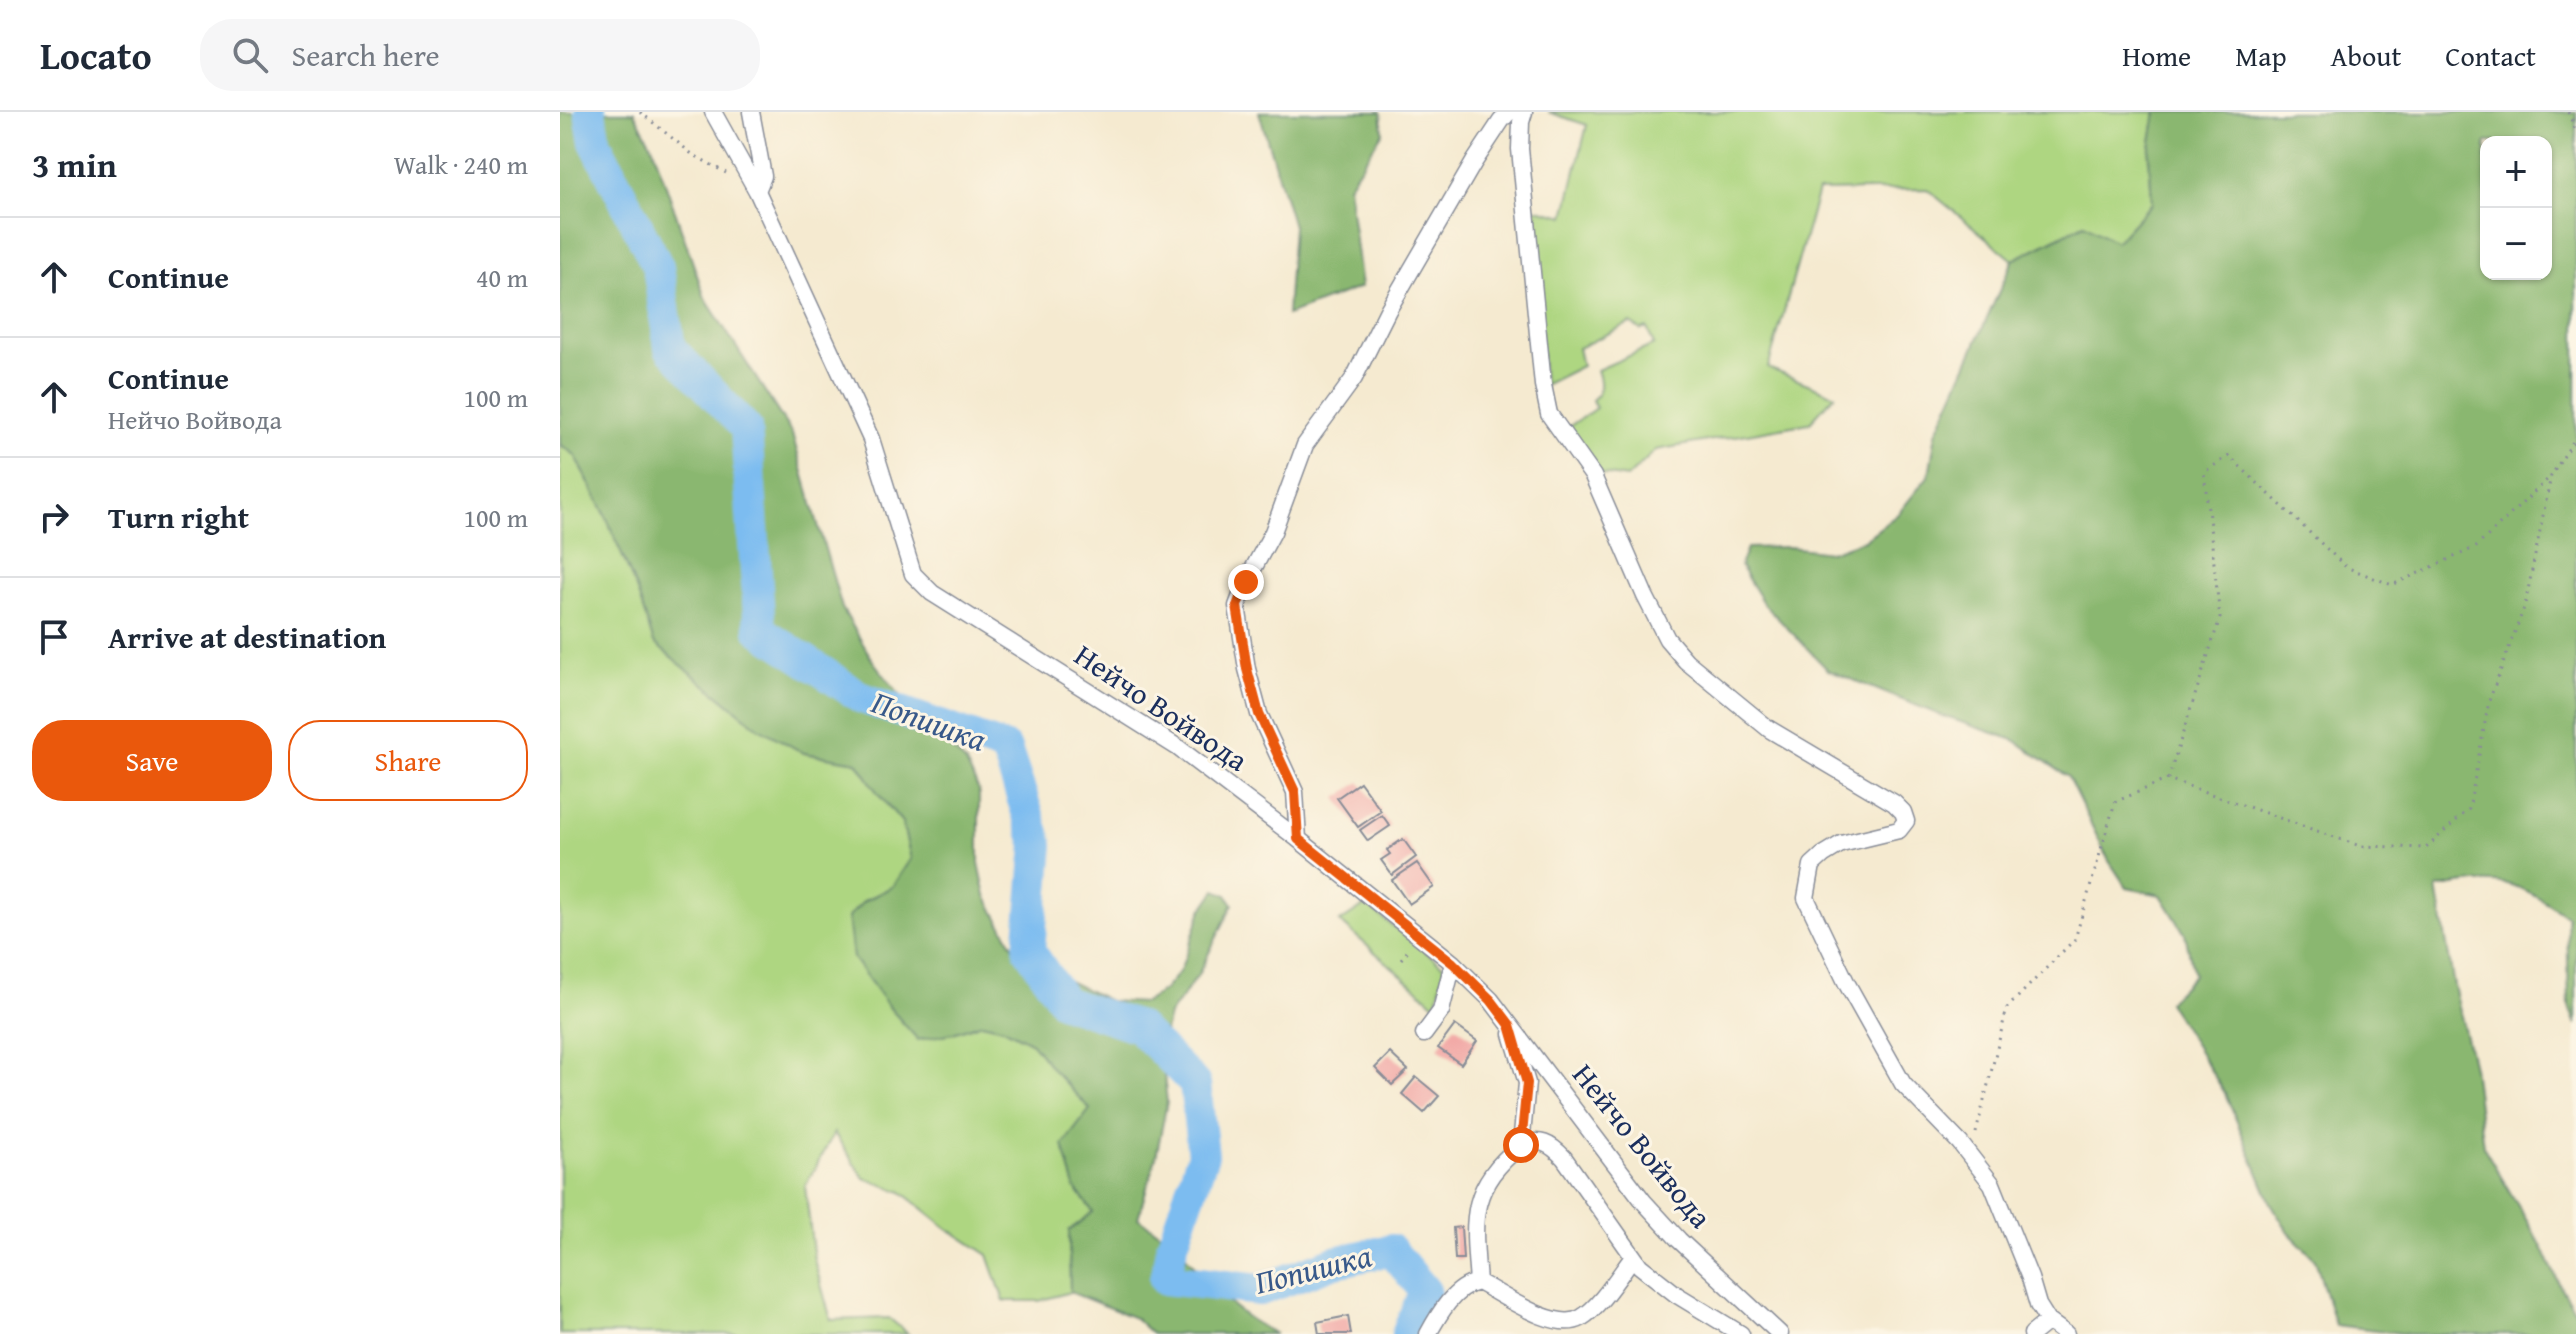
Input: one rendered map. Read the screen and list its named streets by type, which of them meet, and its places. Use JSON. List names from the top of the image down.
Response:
{
  "streets": {
    "street": ["Нейчо Войвода"]
  },
  "water": ["Попишка"],
  "page": {
    "header": "Locato",
    "search": "Search here",
    "nav": [
      "Home",
      "Map",
      "About",
      "Contact"
    ],
    "heading": ["3 min", "Walk · 240 m"],
    "map_buttons": ["+", "−"],
    "list": [
      ["Continue", "40 m"],
      ["Continue", "Нейчо Войвода", "100 m"],
      ["Turn right", "100 m"],
      "Arrive at destination"
    ],
    "buttons": ["Save", "Share"]
  }
}
